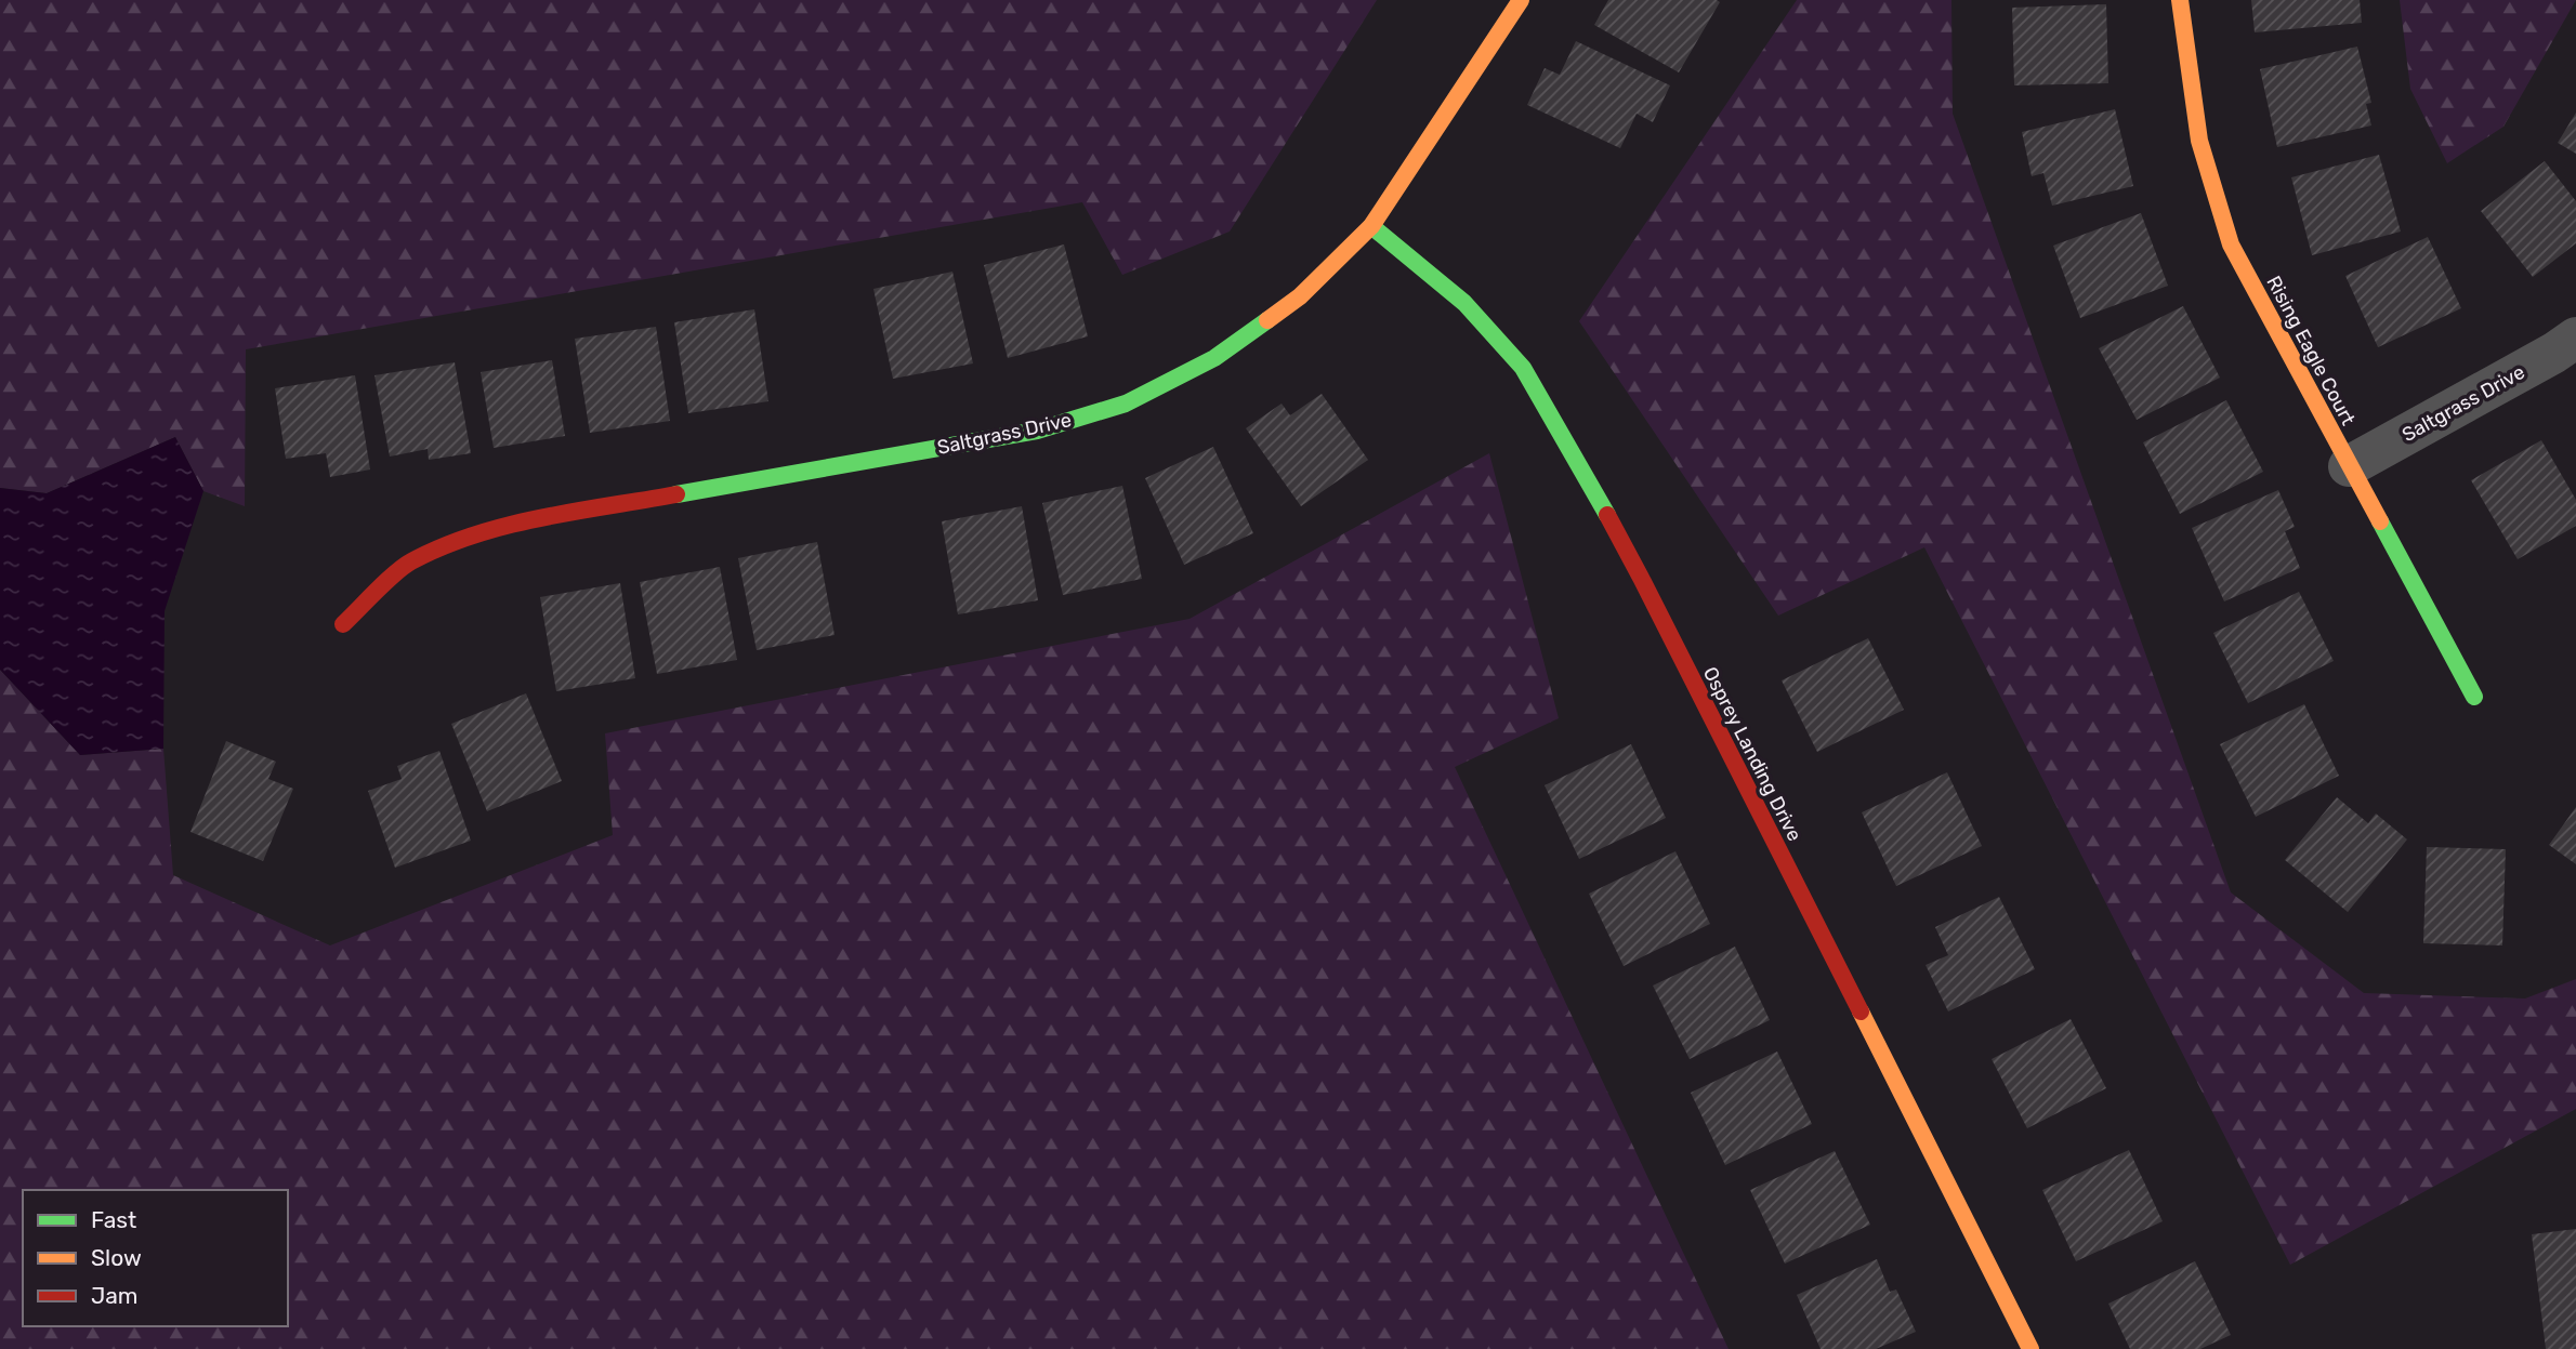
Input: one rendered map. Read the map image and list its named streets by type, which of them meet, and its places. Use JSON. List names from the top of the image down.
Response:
{
  "streets": {
    "street": ["Rising Eagle Court", "Saltgrass Drive", "Osprey Landing Drive"]
  },
  "crossings": [
    ["Rising Eagle Court", "Saltgrass Drive"],
    ["Saltgrass Drive", "Osprey Landing Drive"]
  ],
  "legend": ["Fast", "Slow", "Jam"]
}
